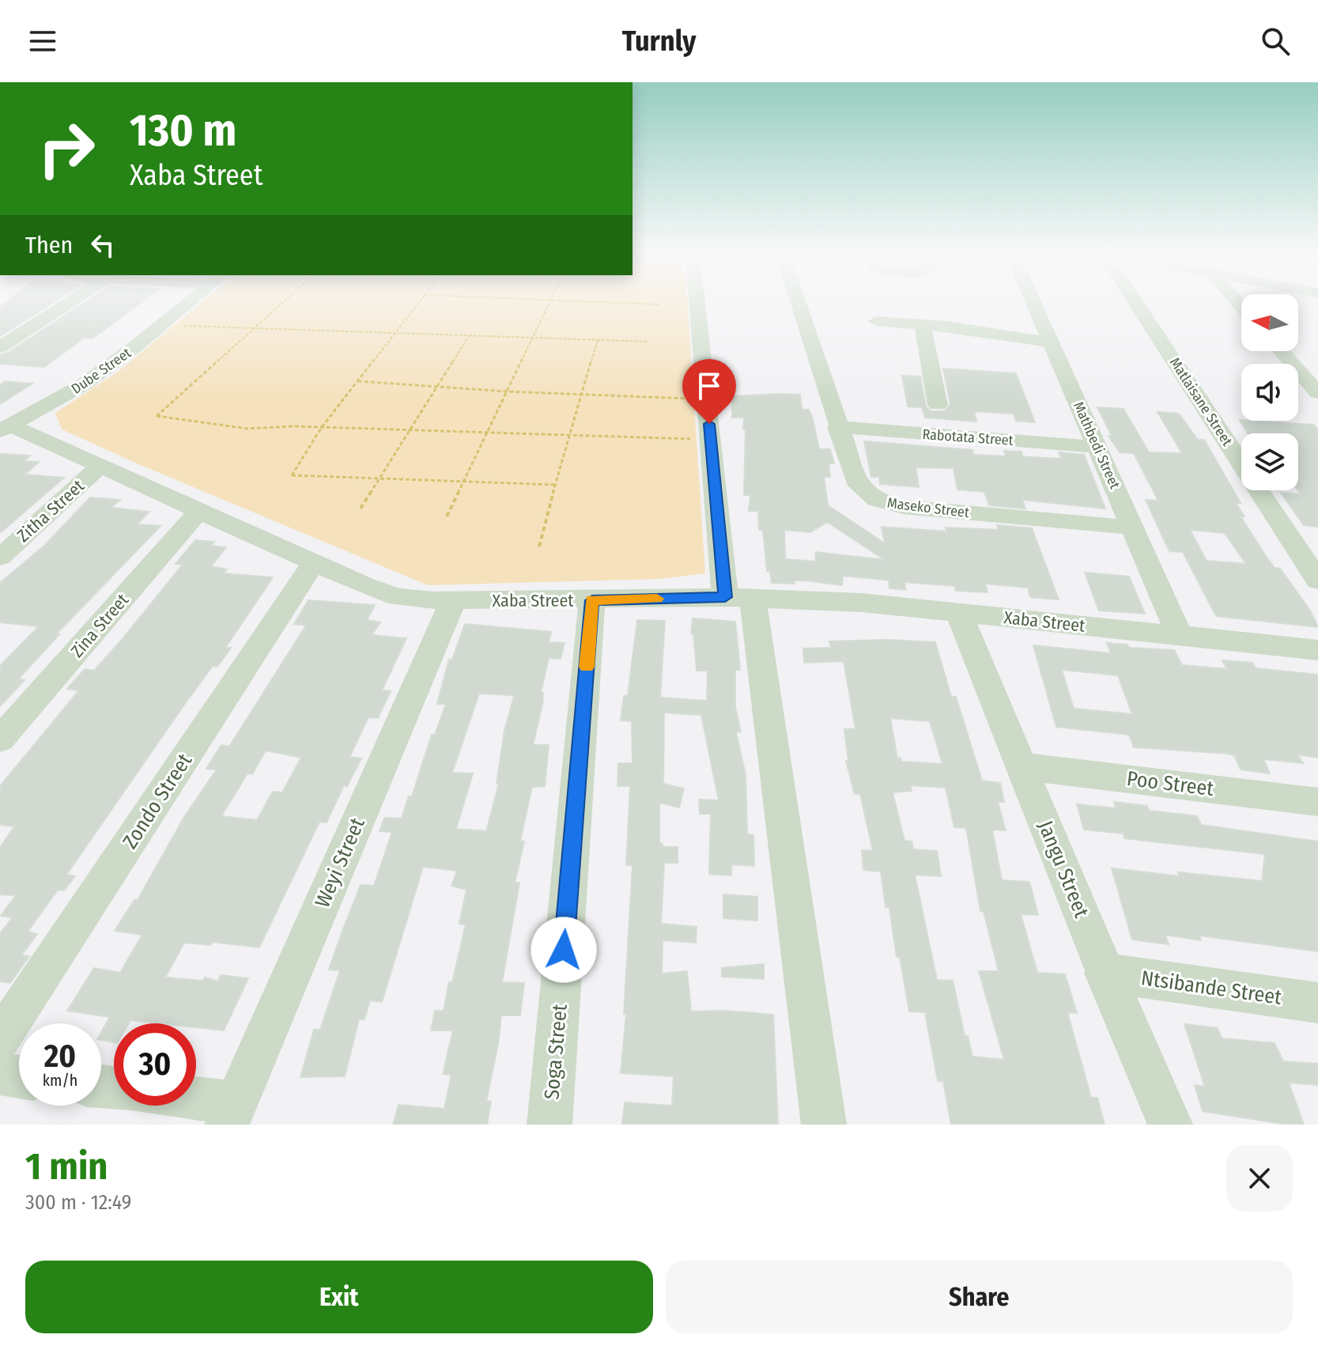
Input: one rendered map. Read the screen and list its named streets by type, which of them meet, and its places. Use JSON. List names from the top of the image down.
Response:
{
  "streets": {
    "street": [
      "Dube Street",
      "Matlaisane Street",
      "Rabotata Street",
      "Mathbedi Street",
      "Maseko Street",
      "Zitha Street",
      "Xaba Street",
      "Zina Street",
      "Poo Street",
      "Zondo Street",
      "Weyi Street",
      "Jangu Street",
      "Ntsibande Street",
      "Soga Street"
    ]
  },
  "crossings": [
    ["Dube Street", "Xaba Street"],
    ["Rabotata Street", "Mathbedi Street"],
    ["Rabotata Street", "Maseko Street"],
    ["Mathbedi Street", "Maseko Street"],
    ["Mathbedi Street", "Xaba Street"],
    ["Zitha Street", "Xaba Street"],
    ["Xaba Street", "Zina Street"],
    ["Xaba Street", "Zondo Street"],
    ["Xaba Street", "Weyi Street"],
    ["Xaba Street", "Jangu Street"],
    ["Xaba Street", "Soga Street"],
    ["Poo Street", "Jangu Street"],
    ["Jangu Street", "Ntsibande Street"]
  ],
  "north": "left",
  "page": {
    "header": "Turnly",
    "turn": ["130 m", "Xaba Street"],
    "then": "Then",
    "speed": "20 km/h",
    "limit": "30",
    "heading": ["1 min", "300 m · 12:49"],
    "buttons": ["Exit", "Share"]
  }
}
